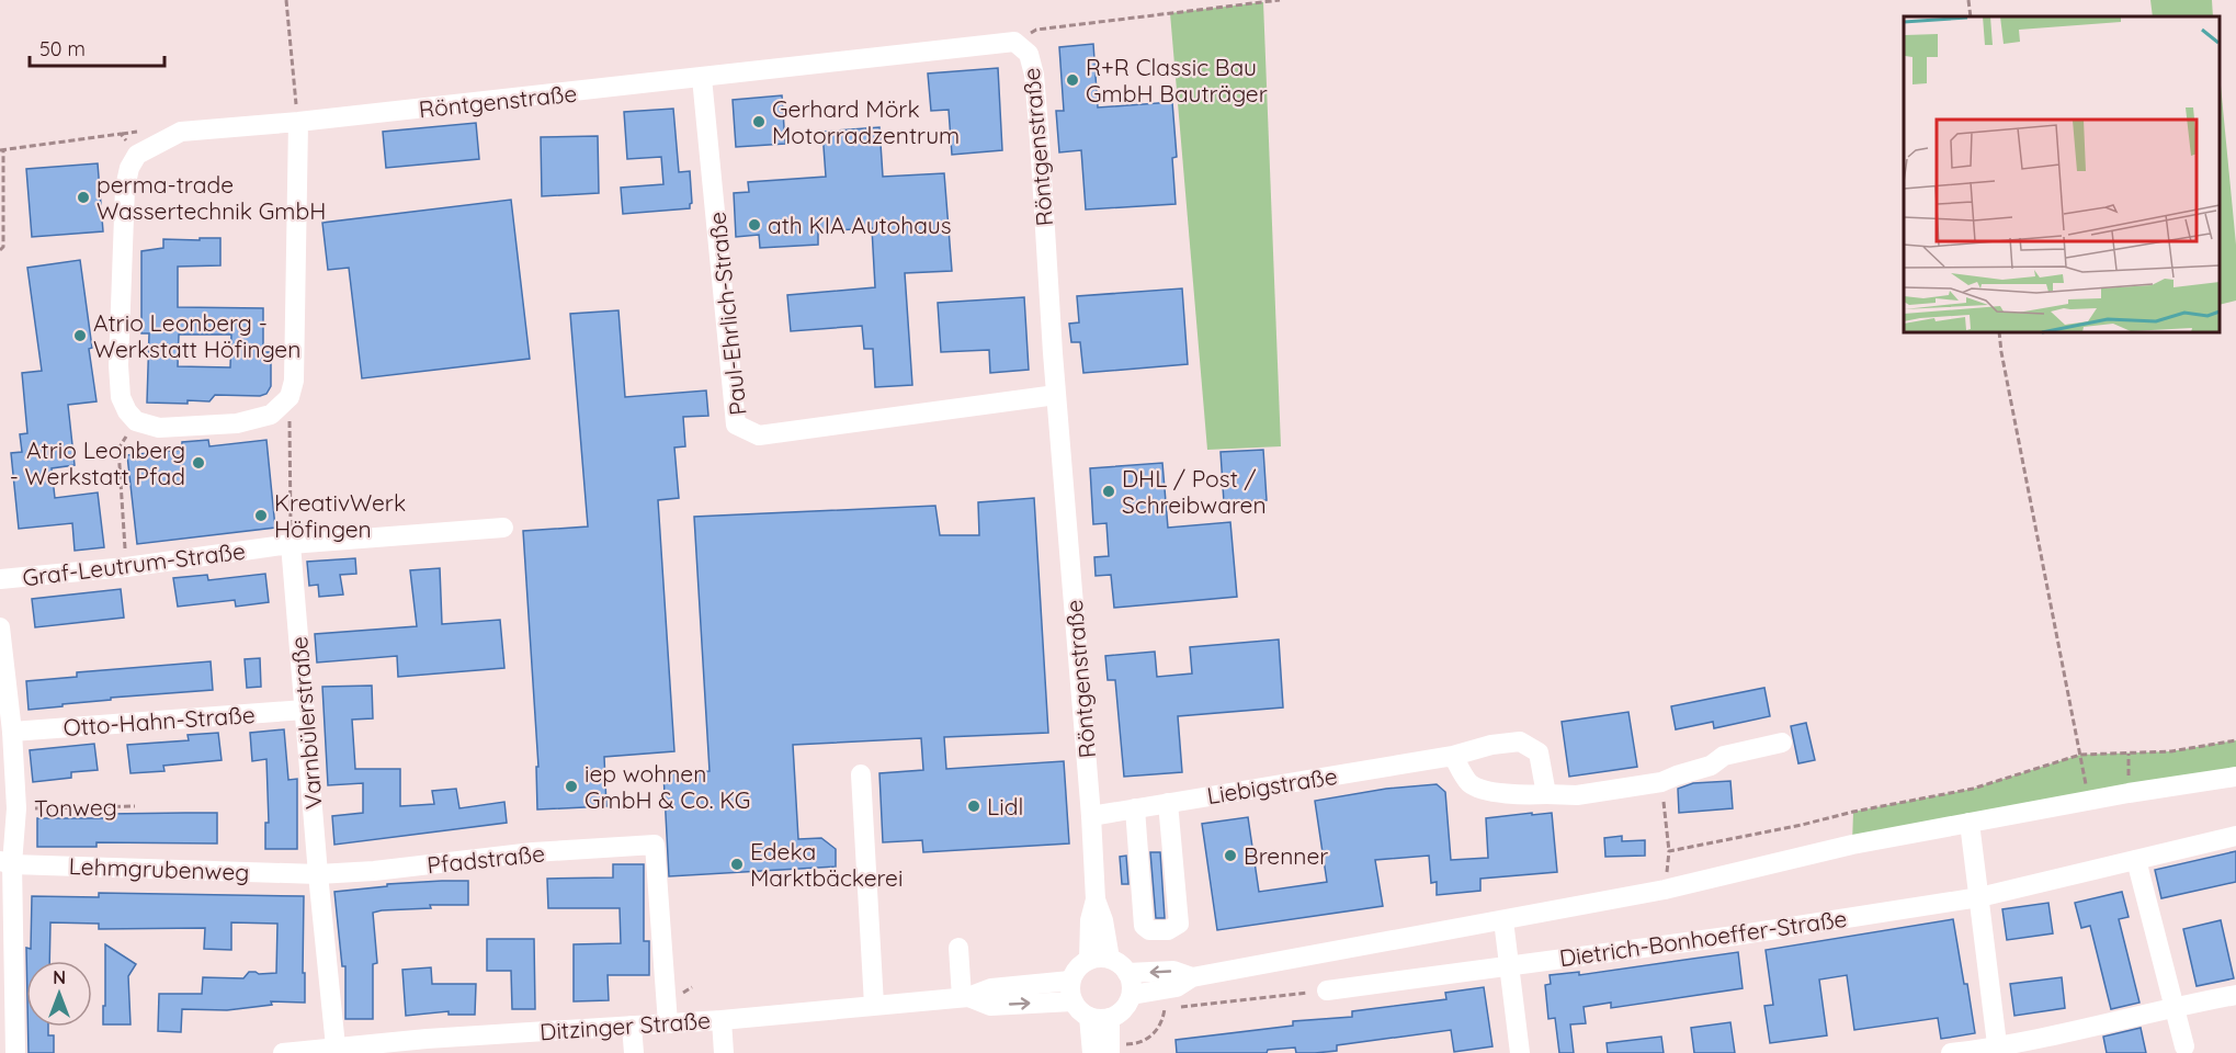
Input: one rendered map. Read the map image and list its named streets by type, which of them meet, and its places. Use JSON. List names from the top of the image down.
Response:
{
  "streets": {
    "street": [
      "Röntgenstraße",
      "Paul-Ehrlich-Straße",
      "Graf-Leutrum-Straße",
      "Otto-Hahn-Straße",
      "Varnbülerstraße",
      "Liebigstraße",
      "Tonweg",
      "Pfadstraße",
      "Lehmgrubenweg",
      "Dietrich-Bonhoeffer-Straße",
      "Ditzinger Straße"
    ]
  },
  "crossings": [
    ["Röntgenstraße", "Paul-Ehrlich-Straße"],
    ["Röntgenstraße", "Liebigstraße"],
    ["Röntgenstraße", "Ditzinger Straße"],
    ["Graf-Leutrum-Straße", "Varnbülerstraße"],
    ["Otto-Hahn-Straße", "Varnbülerstraße"],
    ["Otto-Hahn-Straße", "Tonweg"],
    ["Varnbülerstraße", "Pfadstraße"],
    ["Varnbülerstraße", "Lehmgrubenweg"],
    ["Varnbülerstraße", "Ditzinger Straße"],
    ["Tonweg", "Lehmgrubenweg"],
    ["Pfadstraße", "Lehmgrubenweg"],
    ["Pfadstraße", "Ditzinger Straße"]
  ],
  "places": [
    "R+R Classic Bau GmbH Bauträger",
    "Gerhard Mörk Motorradzentrum",
    "perma-trade Wassertechnik GmbH",
    "ath KIA Autohaus",
    "Atrio Leonberg - Werkstatt Höfingen",
    "Atrio Leonberg - Werkstatt Pfad",
    "DHL / Post / Schreibwaren",
    "KreativWerk Höfingen",
    "iep wohnen GmbH & Co. KG",
    "Lidl",
    "Brenner",
    "Edeka Marktbäckerei"
  ],
  "scale_bar": "50 m",
  "north": "top"
}
